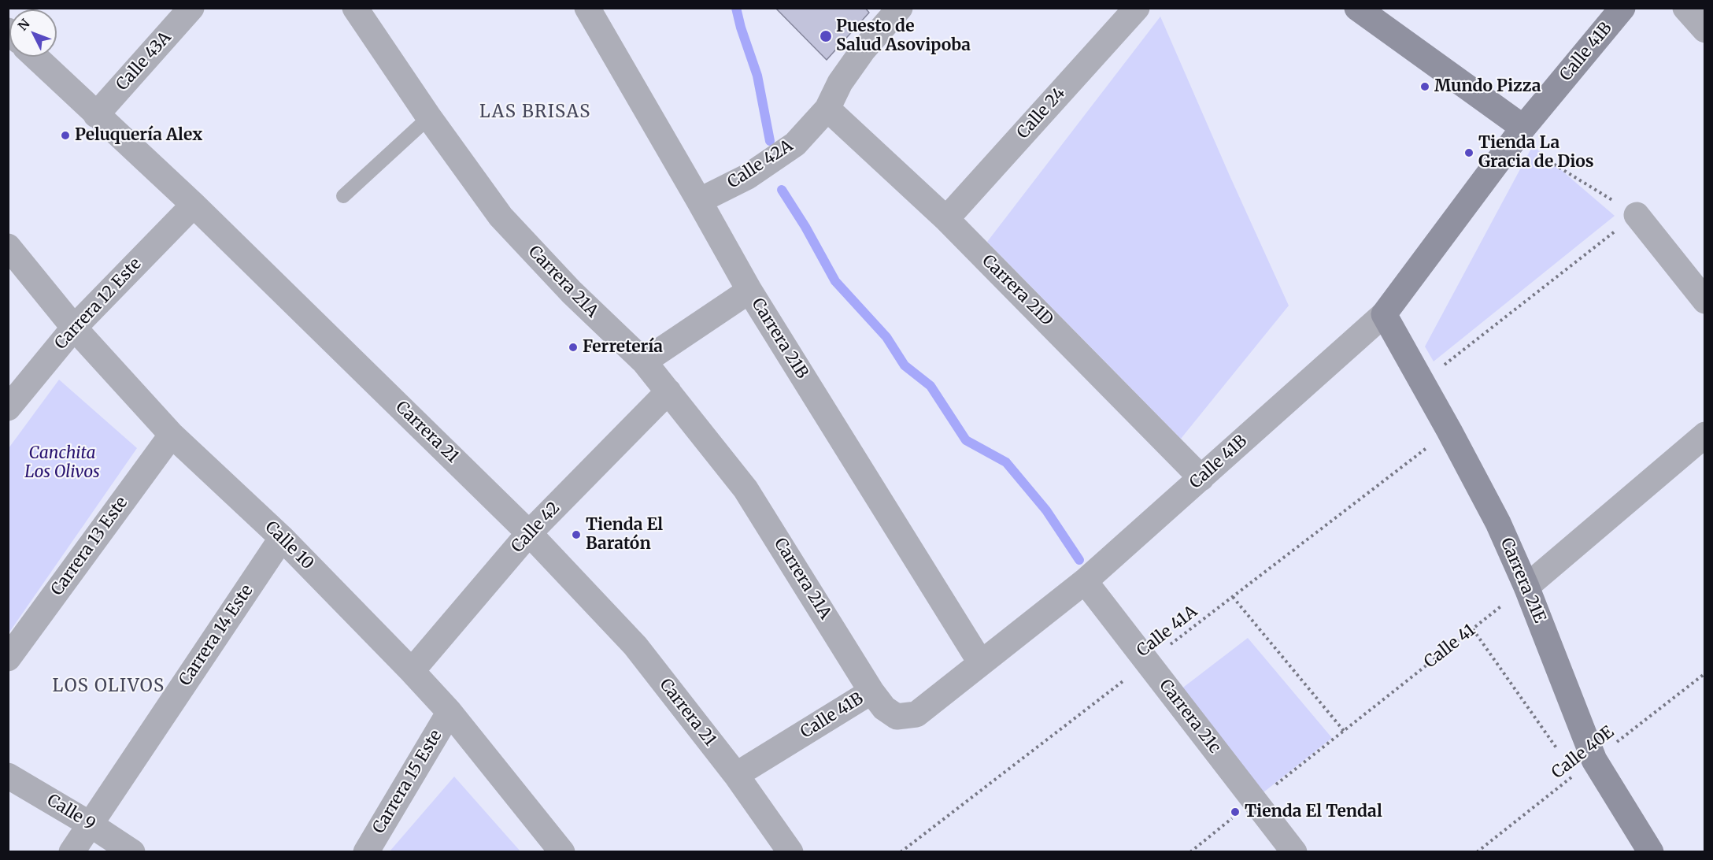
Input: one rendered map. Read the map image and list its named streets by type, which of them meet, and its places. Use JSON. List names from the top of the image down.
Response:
{
  "streets": {
    "street": [
      "Calle 41B",
      "Calle 43A",
      "Calle 24",
      "Calle 42A",
      "Carrera 21A",
      "Carrera 21D",
      "Carrera 12 Este",
      "Carrera 21B",
      "Carrera 21",
      "Calle 42",
      "Calle 10",
      "Carrera 13 Este",
      "Carrera 21E",
      "Carrera 14 Este",
      "Carrera 21c",
      "Carrera 15 Este",
      "Calle 9"
    ],
    "path": ["Calle 41A", "Calle 41", "Calle 40E"]
  },
  "crossings": [
    ["Calle 41B", "Carrera 21A"],
    ["Calle 41B", "Carrera 21D"],
    ["Calle 41B", "Carrera 21B"],
    ["Calle 41B", "Carrera 21"],
    ["Calle 41B", "Carrera 21E"],
    ["Calle 41B", "Carrera 21c"],
    ["Calle 43A", "Carrera 21"],
    ["Calle 24", "Carrera 21D"],
    ["Calle 42A", "Carrera 21D"],
    ["Calle 42A", "Carrera 21B"],
    ["Carrera 21A", "Calle 42"],
    ["Carrera 12 Este", "Carrera 21"],
    ["Carrera 12 Este", "Calle 10"],
    ["Carrera 21", "Calle 42"],
    ["Calle 42", "Calle 10"],
    ["Calle 10", "Carrera 13 Este"],
    ["Calle 10", "Carrera 14 Este"],
    ["Calle 10", "Carrera 15 Este"],
    ["Carrera 21E", "Calle 41A"],
    ["Carrera 21E", "Calle 41"],
    ["Carrera 21E", "Calle 40E"],
    ["Calle 41A", "Carrera 21c"],
    ["Carrera 14 Este", "Calle 9"],
    ["Calle 41", "Carrera 21c"]
  ],
  "districts": ["LAS BRISAS", "LOS OLIVOS"],
  "parks": ["Canchita Los Olivos"],
  "places": [
    "Puesto de Salud Asovipoba",
    "Mundo Pizza",
    "Peluquería Alex",
    "Tienda La Gracia de Dios",
    "Ferretería",
    "Tienda El Baratón",
    "Tienda El Tendal"
  ],
  "north": "top left"
}
